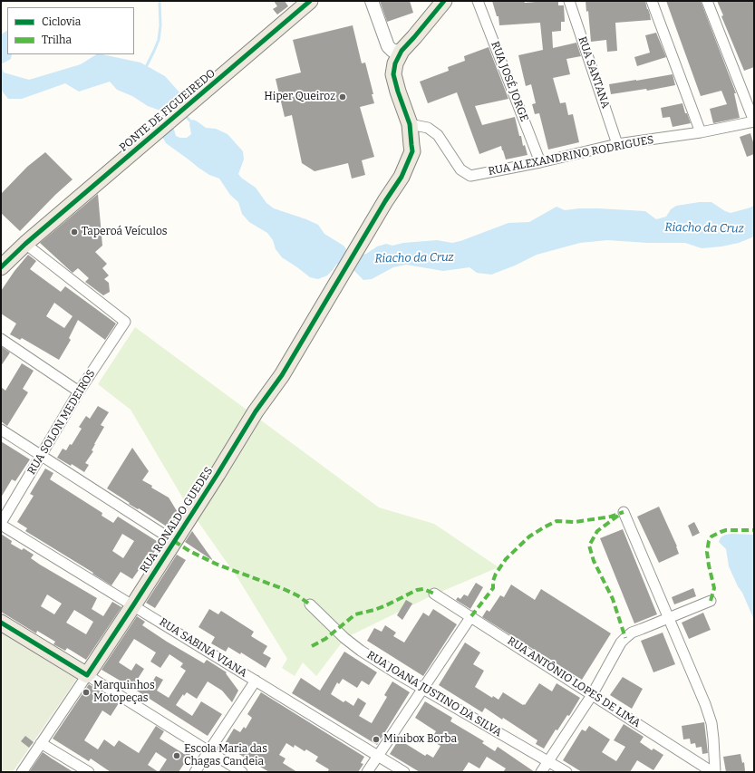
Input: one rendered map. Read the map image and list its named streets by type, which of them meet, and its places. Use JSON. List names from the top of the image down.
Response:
{
  "streets": {
    "main road": ["PONTE DE FIGUEIREDO", "RUA RONALDO GUEDES"],
    "street": [
      "RUA SANTANA",
      "RUA JOSÉ JORGE",
      "RUA ALEXANDRINO RODRIGUES",
      "RUA SOLON MEDEIROS",
      "RUA SABINA VIANA",
      "RUA ANTÔNIO LOPES DE LIMA",
      "RUA JOANA JUSTINO DA SILVA"
    ]
  },
  "crossings": [
    ["RUA SANTANA", "RUA ALEXANDRINO RODRIGUES"],
    ["RUA JOSÉ JORGE", "RUA ALEXANDRINO RODRIGUES"],
    ["PONTE DE FIGUEIREDO", "RUA SOLON MEDEIROS"],
    ["RUA ALEXANDRINO RODRIGUES", "RUA RONALDO GUEDES"],
    ["RUA SOLON MEDEIROS", "RUA SABINA VIANA"],
    ["RUA RONALDO GUEDES", "RUA SABINA VIANA"]
  ],
  "water": ["Riacho da Cruz"],
  "places": [
    "Hiper Queiroz",
    "Taperoá Veículos",
    "Marquinhos Motopeças",
    "Minibox Borba",
    "Escola Maria das Chagas Candeia"
  ],
  "legend": ["Ciclovia", "Trilha"]
}
